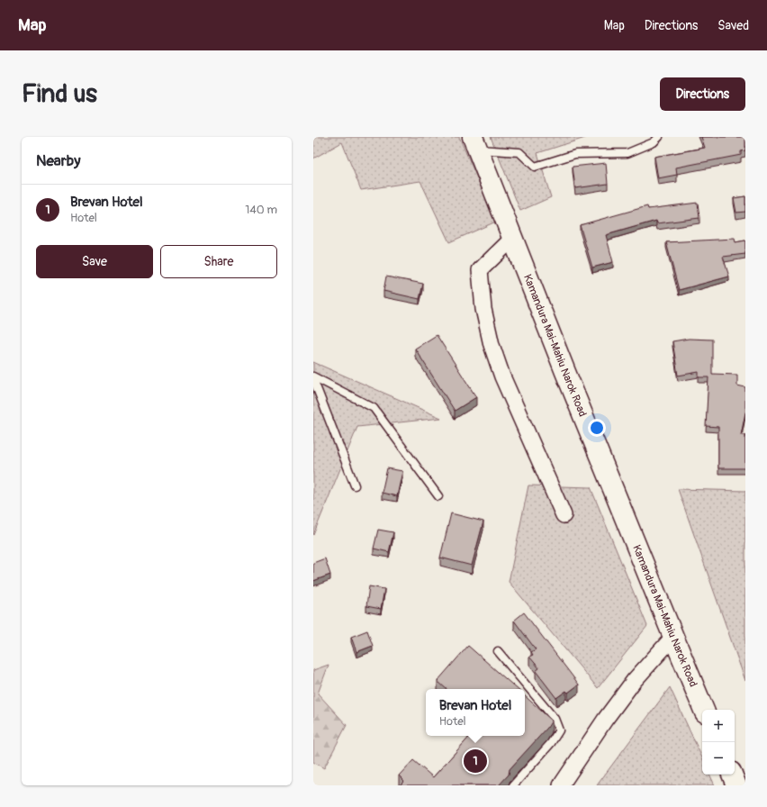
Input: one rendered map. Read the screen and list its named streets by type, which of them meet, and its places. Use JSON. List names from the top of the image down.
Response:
{
  "streets": {
    "highway": ["Kamandura Mai-Mahiu Narok Road"]
  },
  "page": {
    "header": "Map",
    "nav": ["Map", "Directions", "Saved"],
    "buttons": [
      "Directions",
      ["Save", "Share"]
    ],
    "title": "Find us",
    "heading": "Nearby",
    "list": [
      {
        "mark": "1",
        "name": "Brevan Hotel",
        "note": "Hotel",
        "value": "140 m"
      }
    ],
    "popup": ["Brevan Hotel", "Hotel"],
    "map_buttons": ["+", "−"],
    "pins": "1"
  }
}
